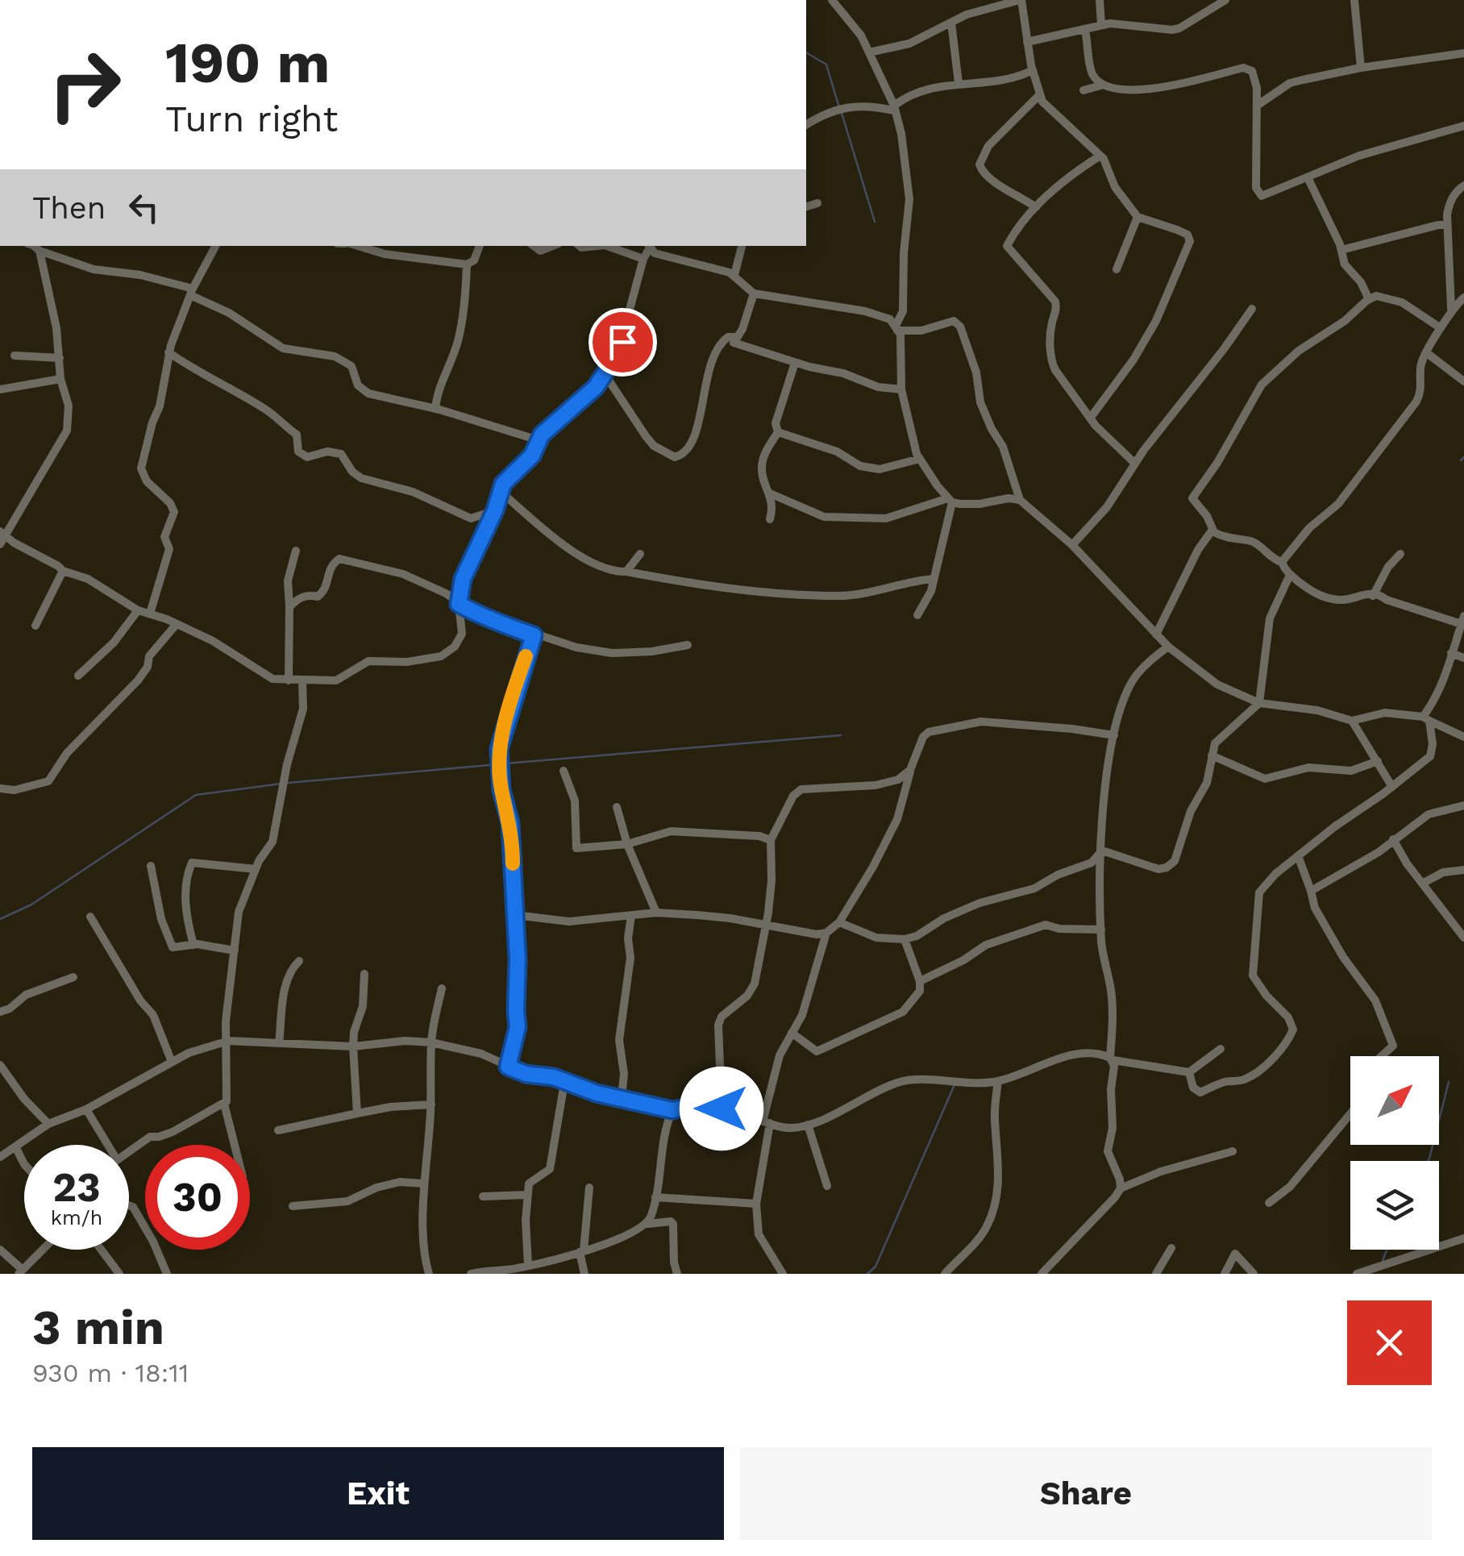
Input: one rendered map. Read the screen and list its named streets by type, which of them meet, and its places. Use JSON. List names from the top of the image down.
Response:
{
  "north": "top right",
  "page": {
    "turn": ["190 m", "Turn right"],
    "then": "Then",
    "speed": "23 km/h",
    "limit": "30",
    "heading": ["3 min", "930 m · 18:11"],
    "buttons": ["Exit", "Share"]
  }
}
